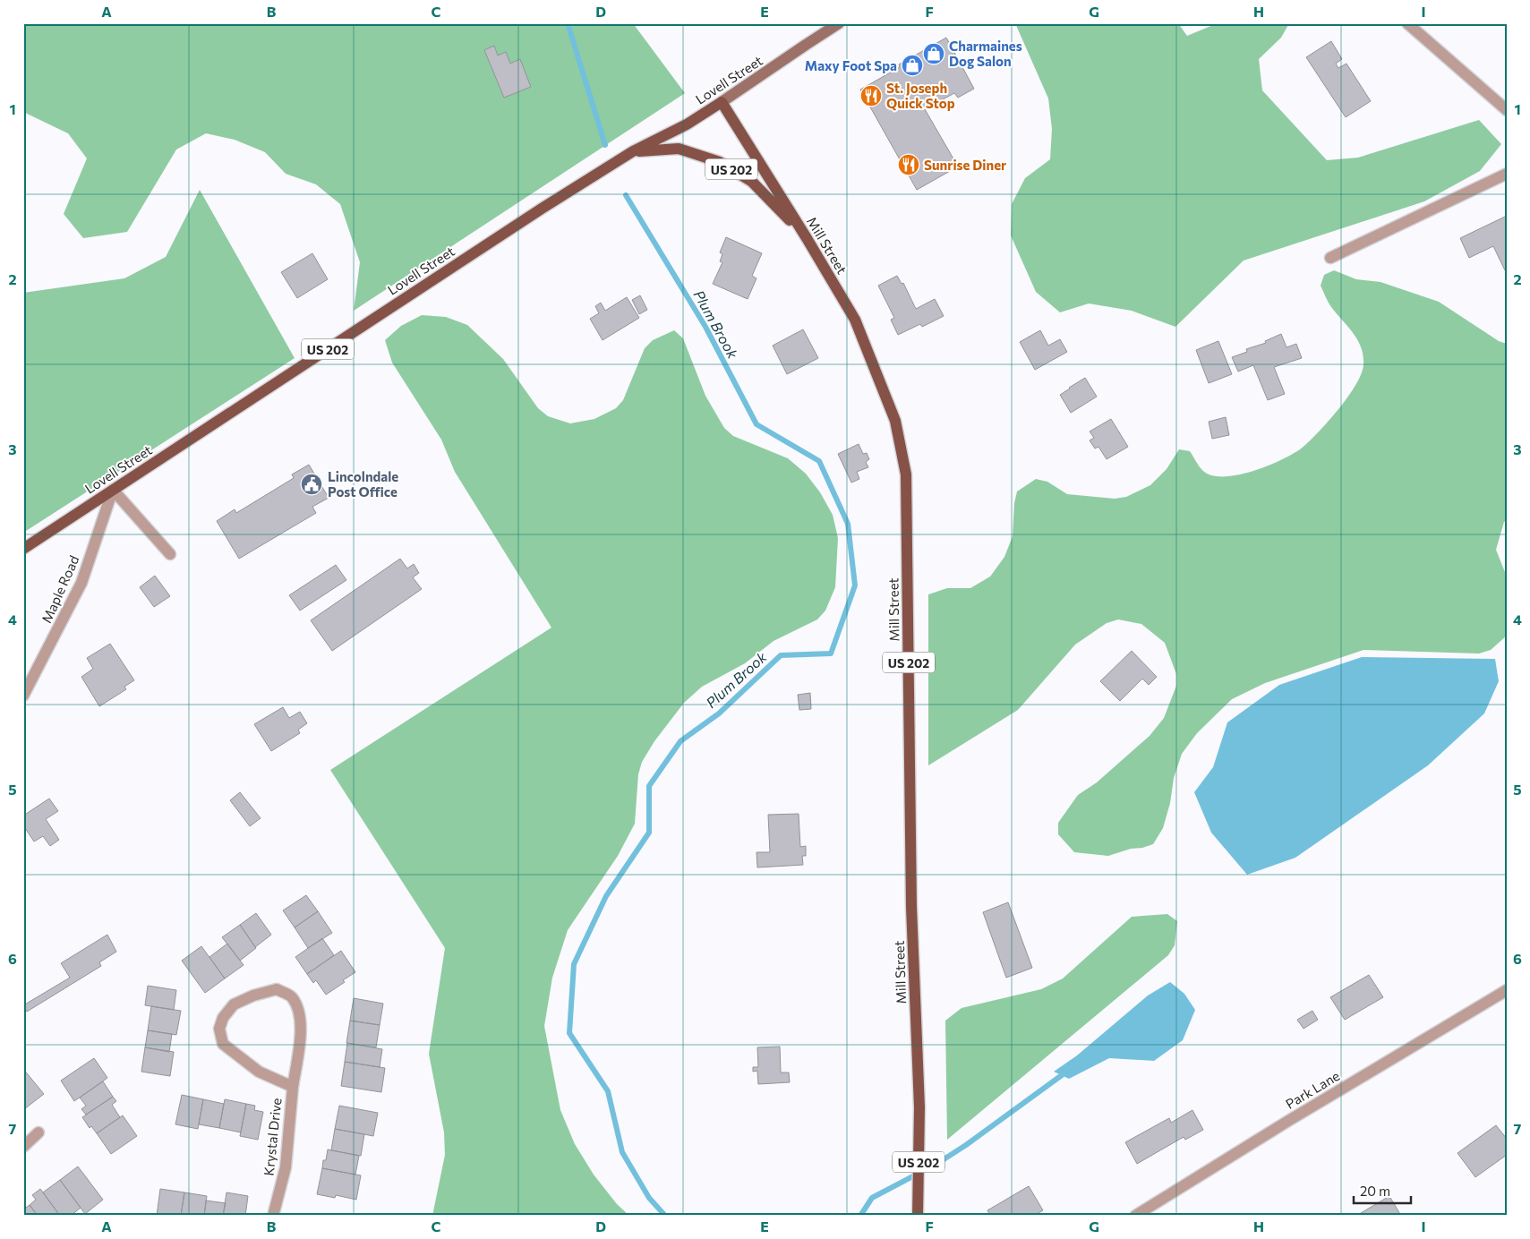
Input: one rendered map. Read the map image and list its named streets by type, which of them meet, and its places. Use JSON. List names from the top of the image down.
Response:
{
  "streets": {
    "main road": ["Lovell Street", "US 202", "Mill Street"],
    "street": ["Maple Road", "Park Lane", "Krystal Drive"]
  },
  "crossings": [
    ["Lovell Street", "US 202"],
    ["Lovell Street", "Mill Street"],
    ["Lovell Street", "Maple Road"],
    ["US 202", "Mill Street"]
  ],
  "water": ["Plum Brook"],
  "places": {
    "shop": ["Charmaines Dog Salon", "Maxy Foot Spa"],
    "restaurant": ["St. Joseph Quick Stop", "Sunrise Diner"],
    "public building": ["Lincolndale Post Office"]
  },
  "scale_bar": "20 m",
  "grid": {
    "columns": [
      "A",
      "B",
      "C",
      "D",
      "E",
      "F",
      "G",
      "H",
      "I"
    ],
    "rows": [
      "1",
      "2",
      "3",
      "4",
      "5",
      "6",
      "7"
    ]
  }
}
